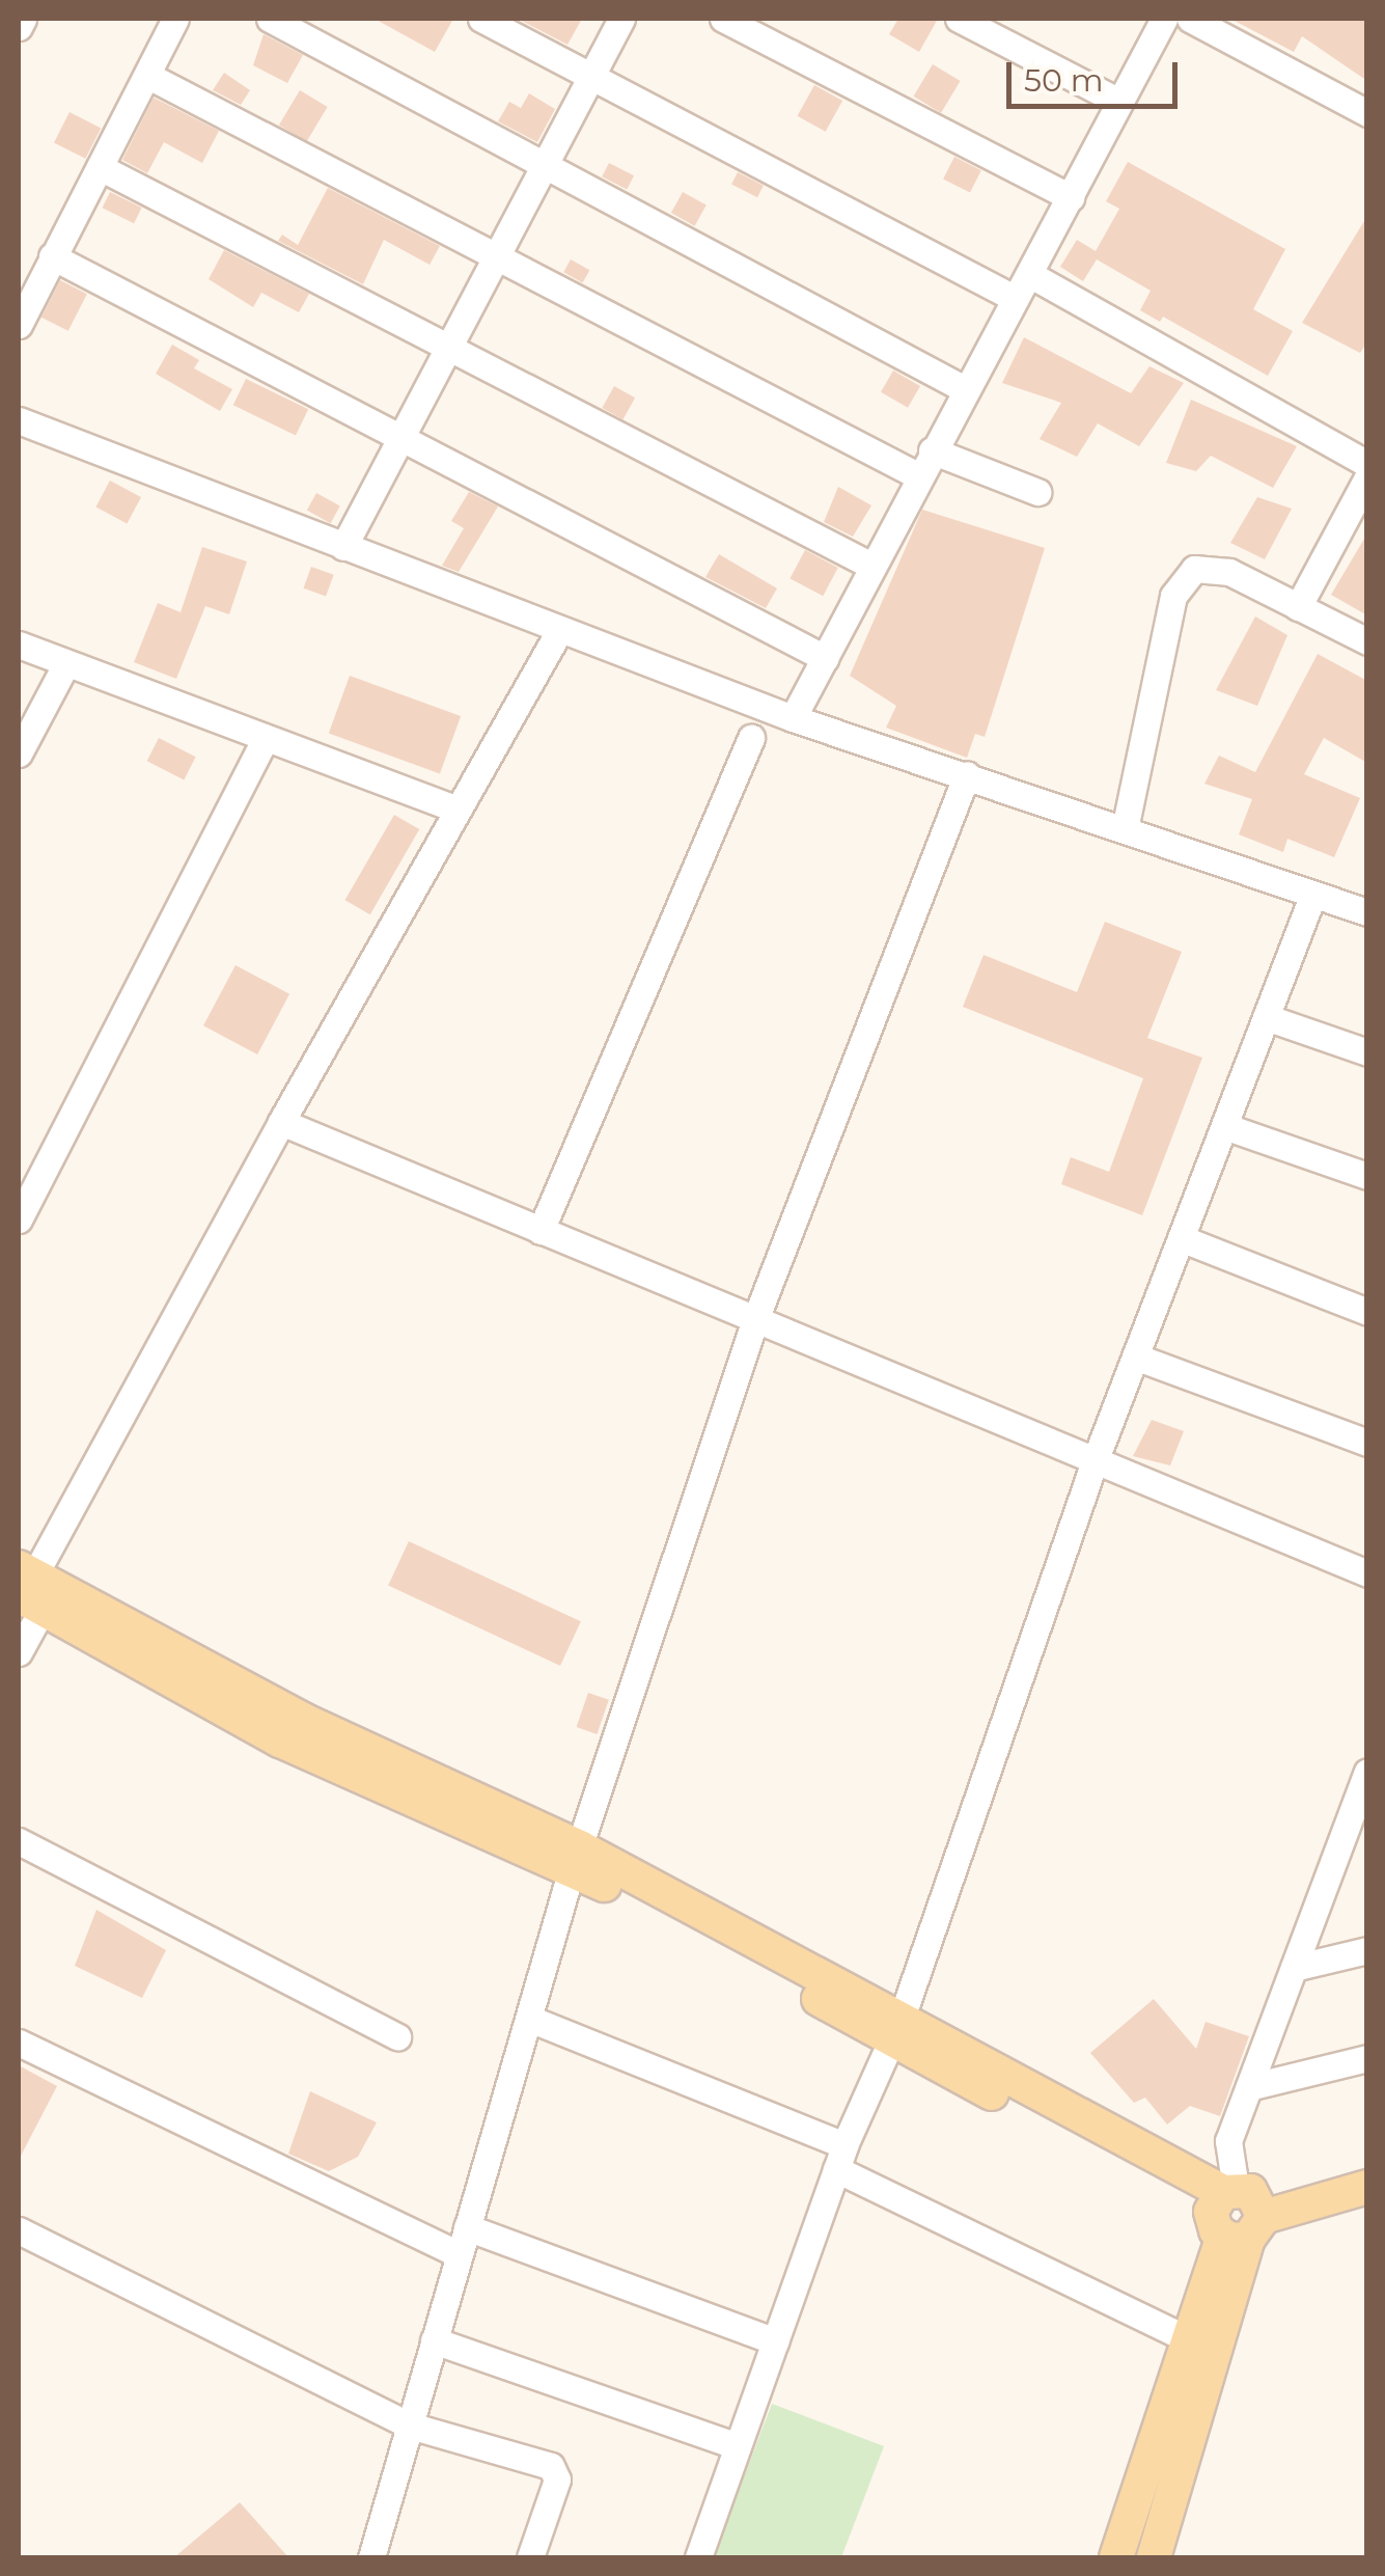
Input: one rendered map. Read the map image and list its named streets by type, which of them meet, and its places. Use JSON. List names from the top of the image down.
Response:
{
  "scale_bar": "50 m"
}
